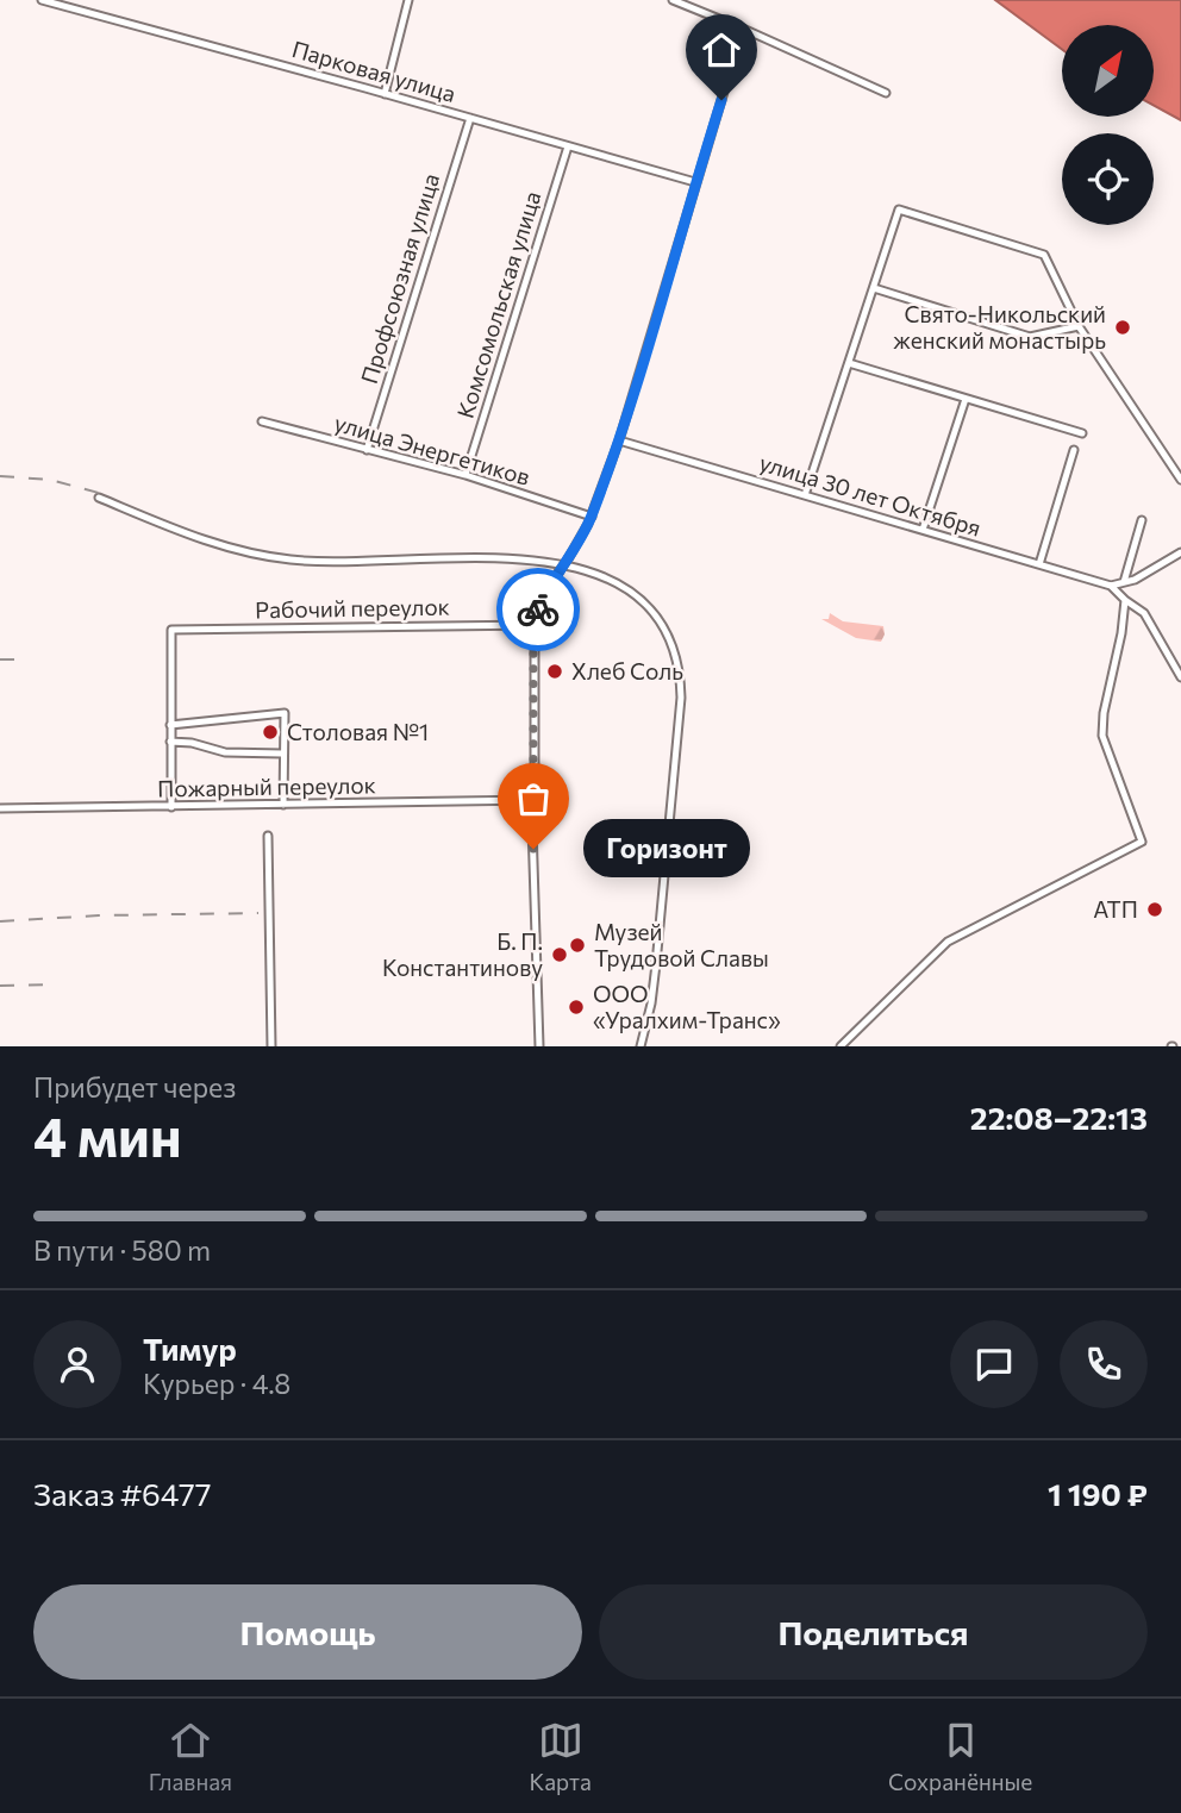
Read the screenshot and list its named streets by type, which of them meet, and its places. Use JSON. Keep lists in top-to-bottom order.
{
  "streets": {
    "street": [
      "Парковая улица",
      "Профсоюзная улица",
      "Комсомольская улица",
      "улица Энергетиков",
      "улица 30 лет Октября",
      "Рабочий переулок",
      "Пожарный переулок"
    ]
  },
  "crossings": [
    ["Парковая улица", "Профсоюзная улица"],
    ["Парковая улица", "Комсомольская улица"],
    ["Профсоюзная улица", "улица Энергетиков"],
    ["Комсомольская улица", "улица Энергетиков"]
  ],
  "places": [
    "Свято-Никольский женский монастырь",
    "Хлеб Соль",
    "Столовая №1",
    "Горизонт",
    "АТП",
    "Музей Трудовой Славы",
    "Б. П. Константинову",
    "ООО «Уралхим-Транс»"
  ],
  "north": "top right",
  "page": {
    "bubble": "Горизонт",
    "heading": ["4 мин", "Прибудет через", "22:08–22:13"],
    "panel": [
      "Тимур",
      "Курьер · 4.8",
      "Заказ #6477",
      "1 190 ₽"
    ],
    "bar": "В пути · 580 m",
    "buttons": ["Помощь", "Поделиться"],
    "tabs": ["Главная", "Карта", "Сохранённые"]
  }
}
